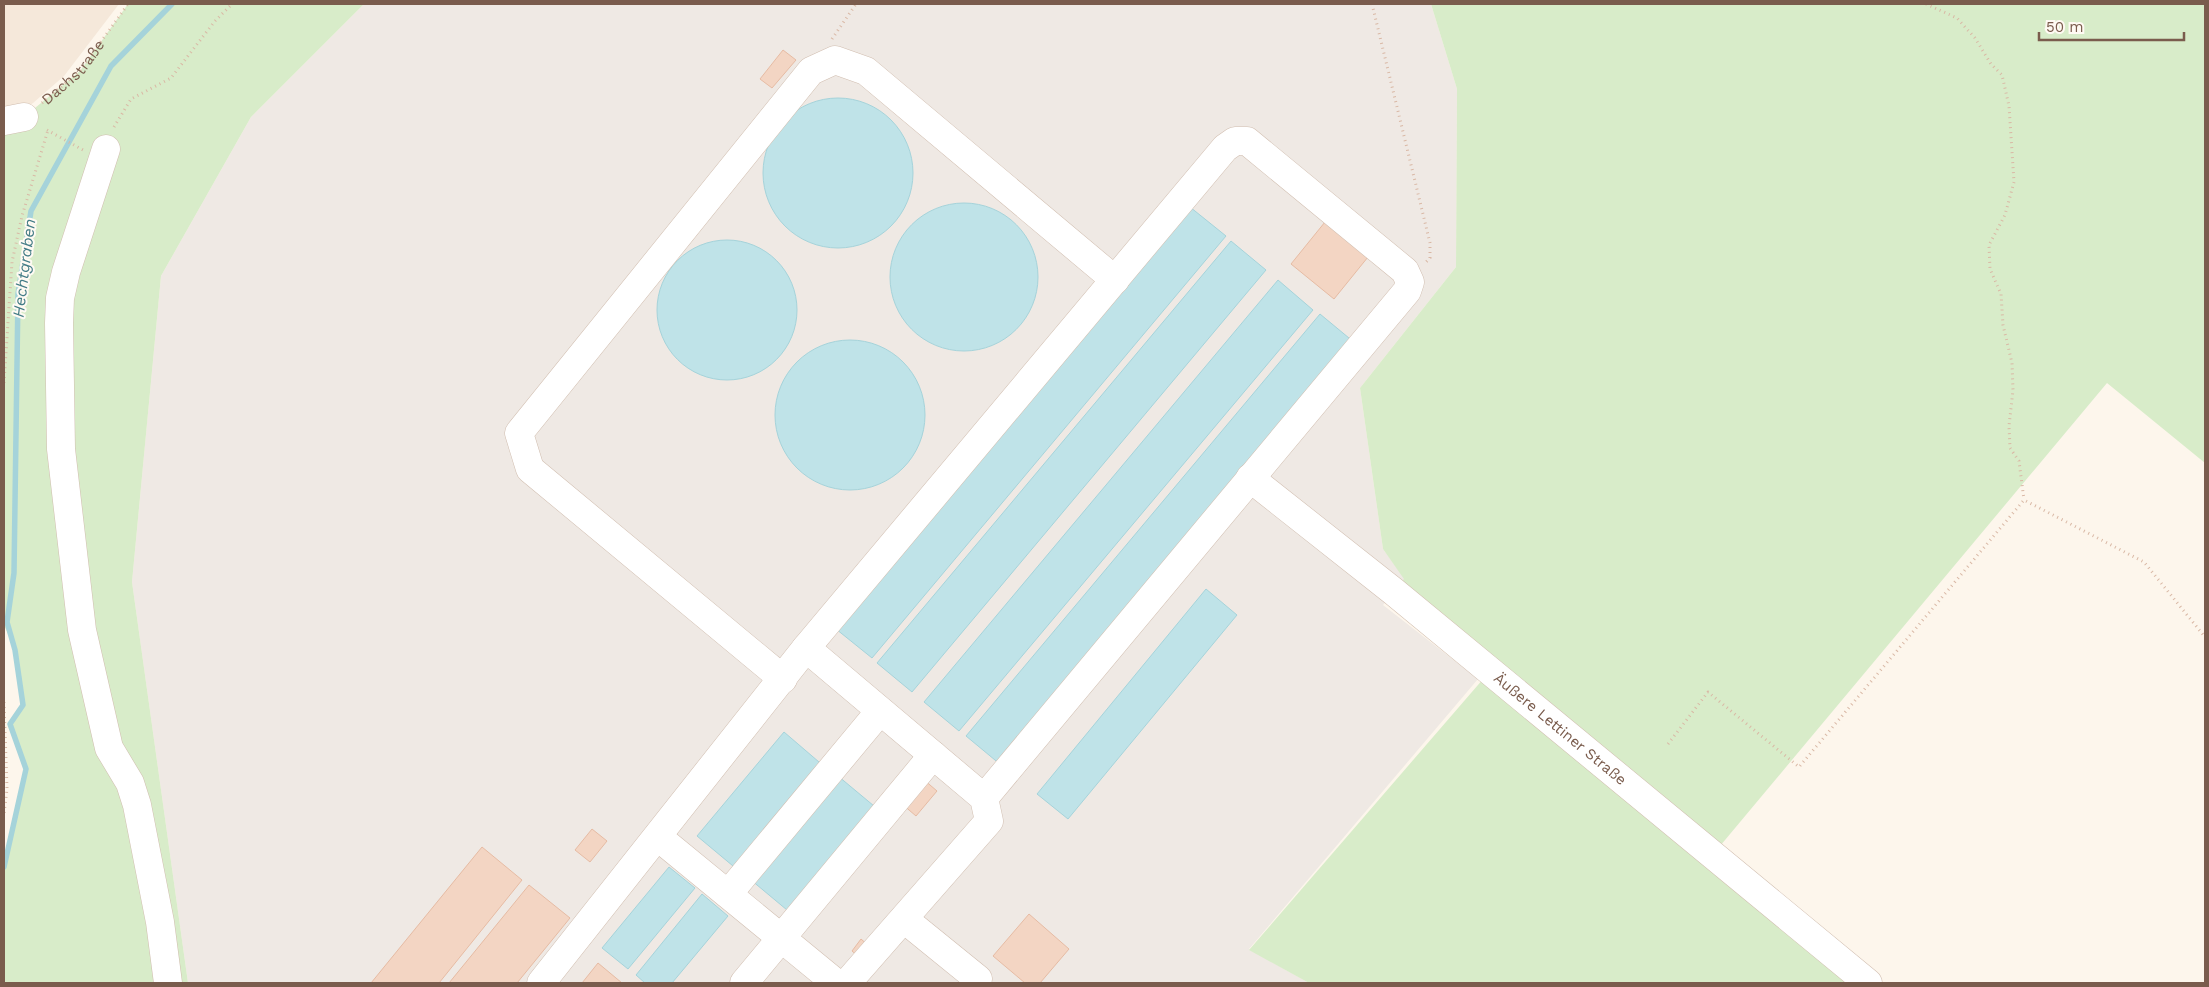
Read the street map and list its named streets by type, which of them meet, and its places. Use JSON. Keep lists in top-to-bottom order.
{
  "streets": {
    "street": ["Äußere Lettiner Straße"],
    "path": ["Dachstraße"]
  },
  "water": ["Hechtgraben"],
  "scale_bar": "50 m"
}
